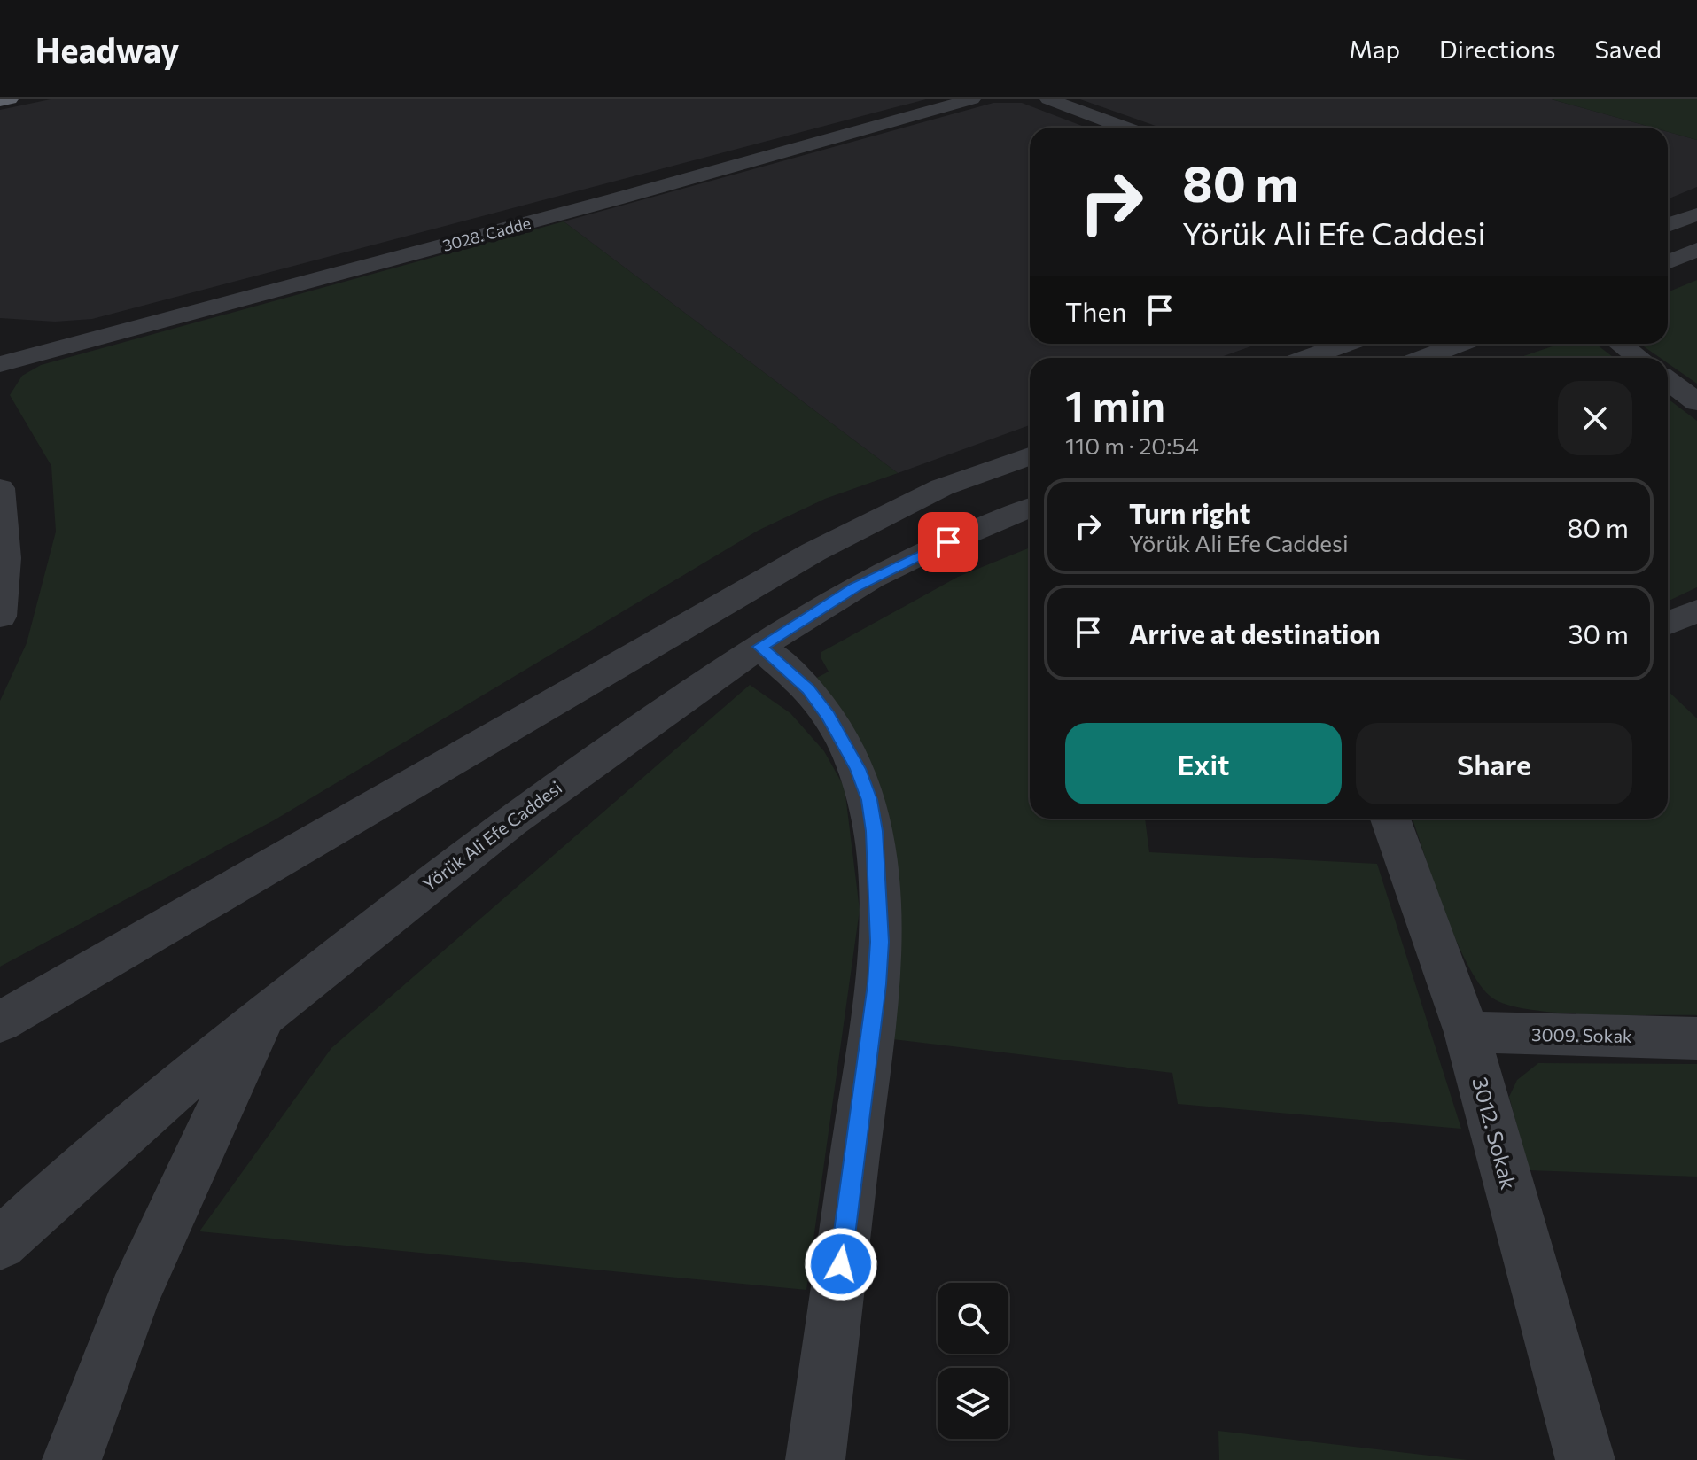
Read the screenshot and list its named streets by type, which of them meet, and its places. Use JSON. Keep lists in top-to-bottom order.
{
  "streets": {
    "street": [
      "3028. Cadde",
      "Yörük Ali Efe Caddesi",
      "3009. Sokak",
      "3012. Sokak"
    ]
  },
  "crossings": [
    ["3009. Sokak", "3012. Sokak"]
  ],
  "page": {
    "header": "Headway",
    "nav": ["Map", "Directions", "Saved"],
    "turn": ["80 m", "Yörük Ali Efe Caddesi"],
    "then": "Then",
    "heading": ["1 min", "110 m · 20:54"],
    "list": [
      {
        "name": "Turn right",
        "note": "Yörük Ali Efe Caddesi",
        "value": "80 m"
      },
      {
        "name": "Arrive at destination",
        "value": "30 m"
      }
    ],
    "buttons": ["Exit", "Share"]
  }
}
